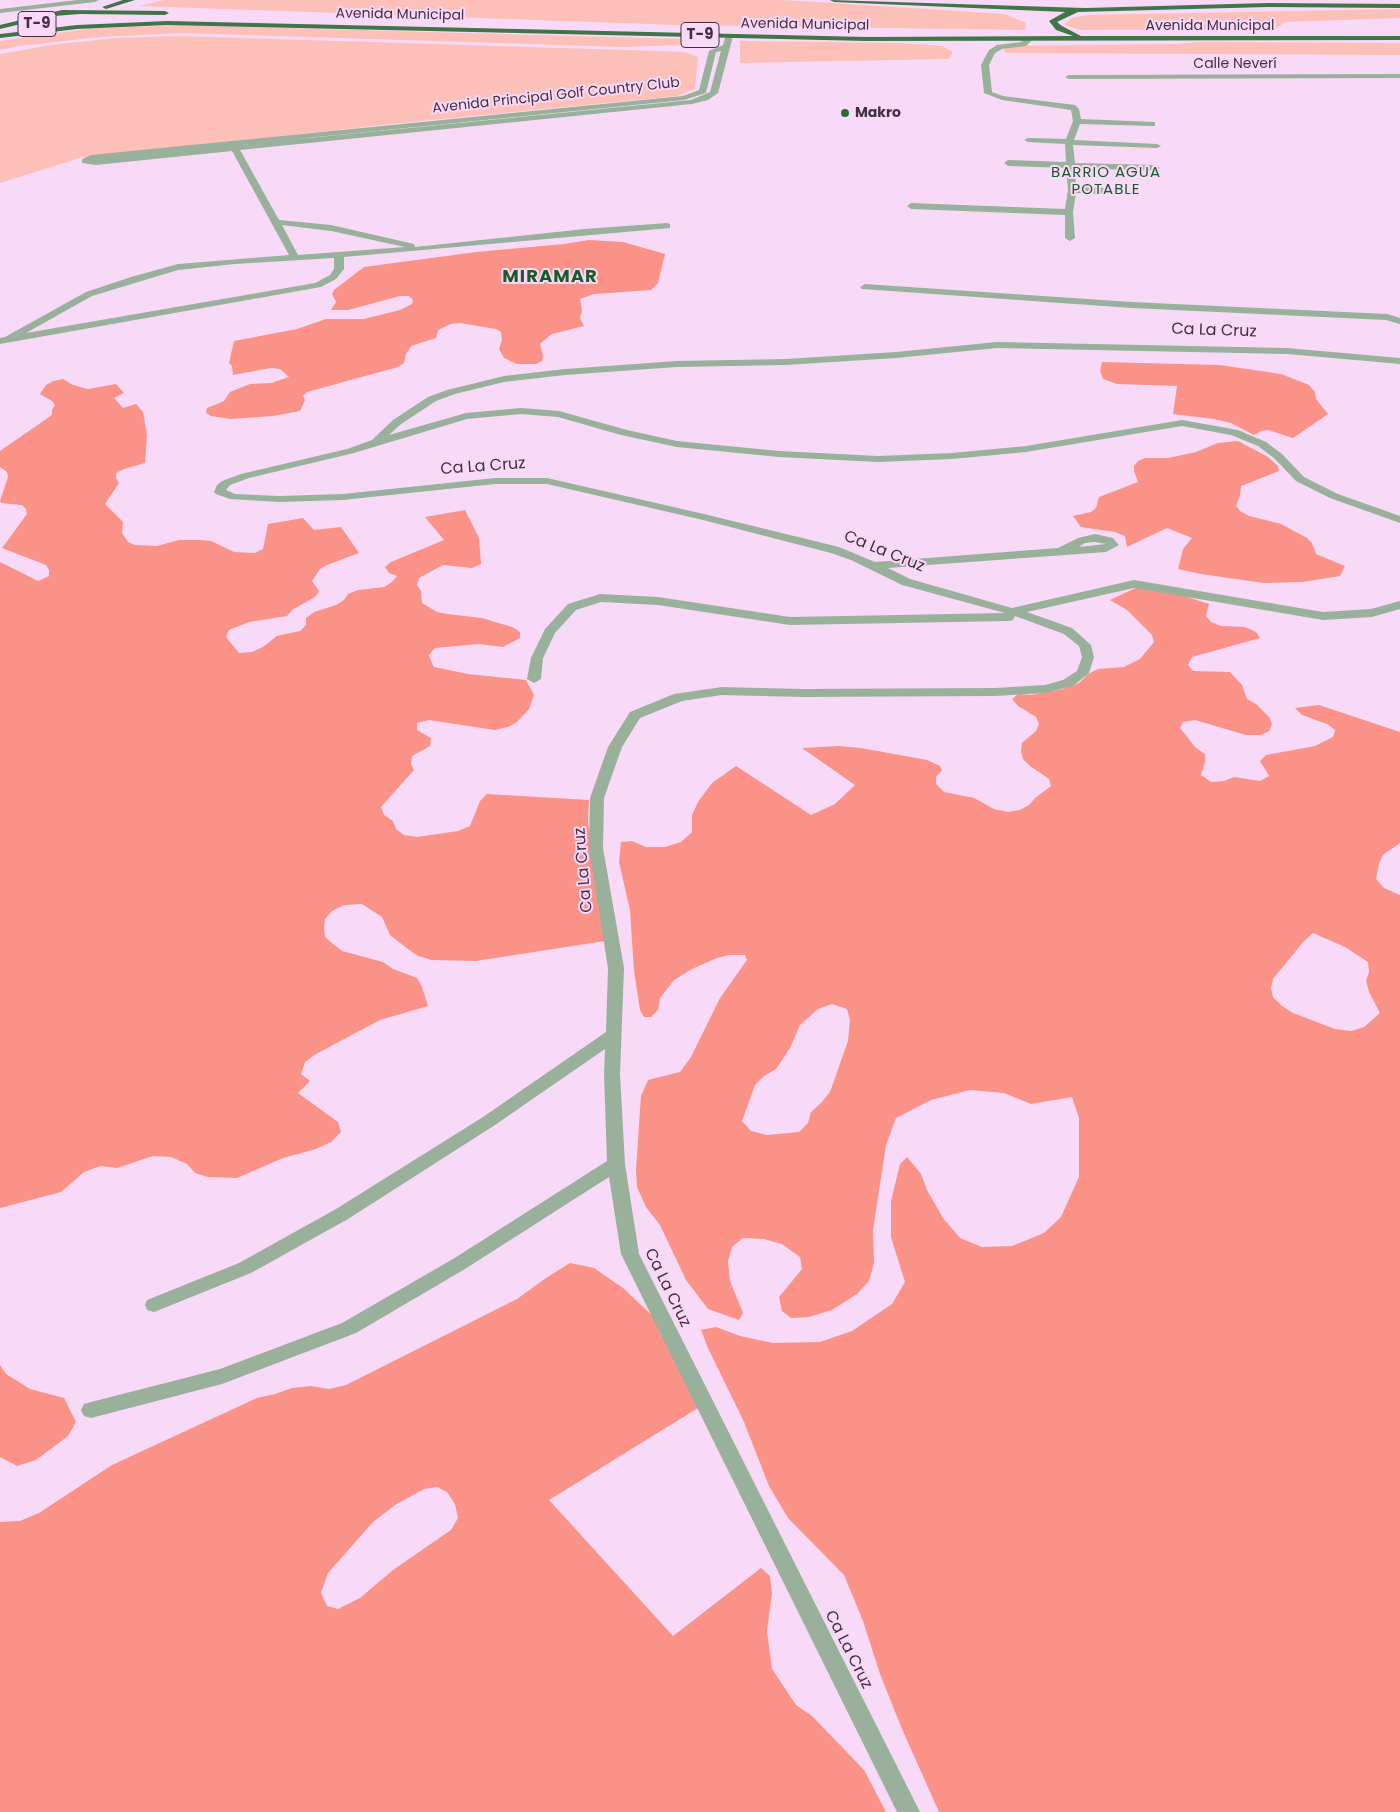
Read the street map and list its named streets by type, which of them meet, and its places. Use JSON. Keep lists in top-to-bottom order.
{
  "streets": {
    "highway": ["Avenida Municipal", "T-9"],
    "street": ["Calle Neverí", "Avenida Principal Golf Country Club", "Ca La Cruz"]
  },
  "crossings": [
    ["Avenida Municipal", "T-9"]
  ],
  "districts": ["BARRIO AGUA POTABLE", "MIRAMAR"],
  "places": ["Makro"]
}
